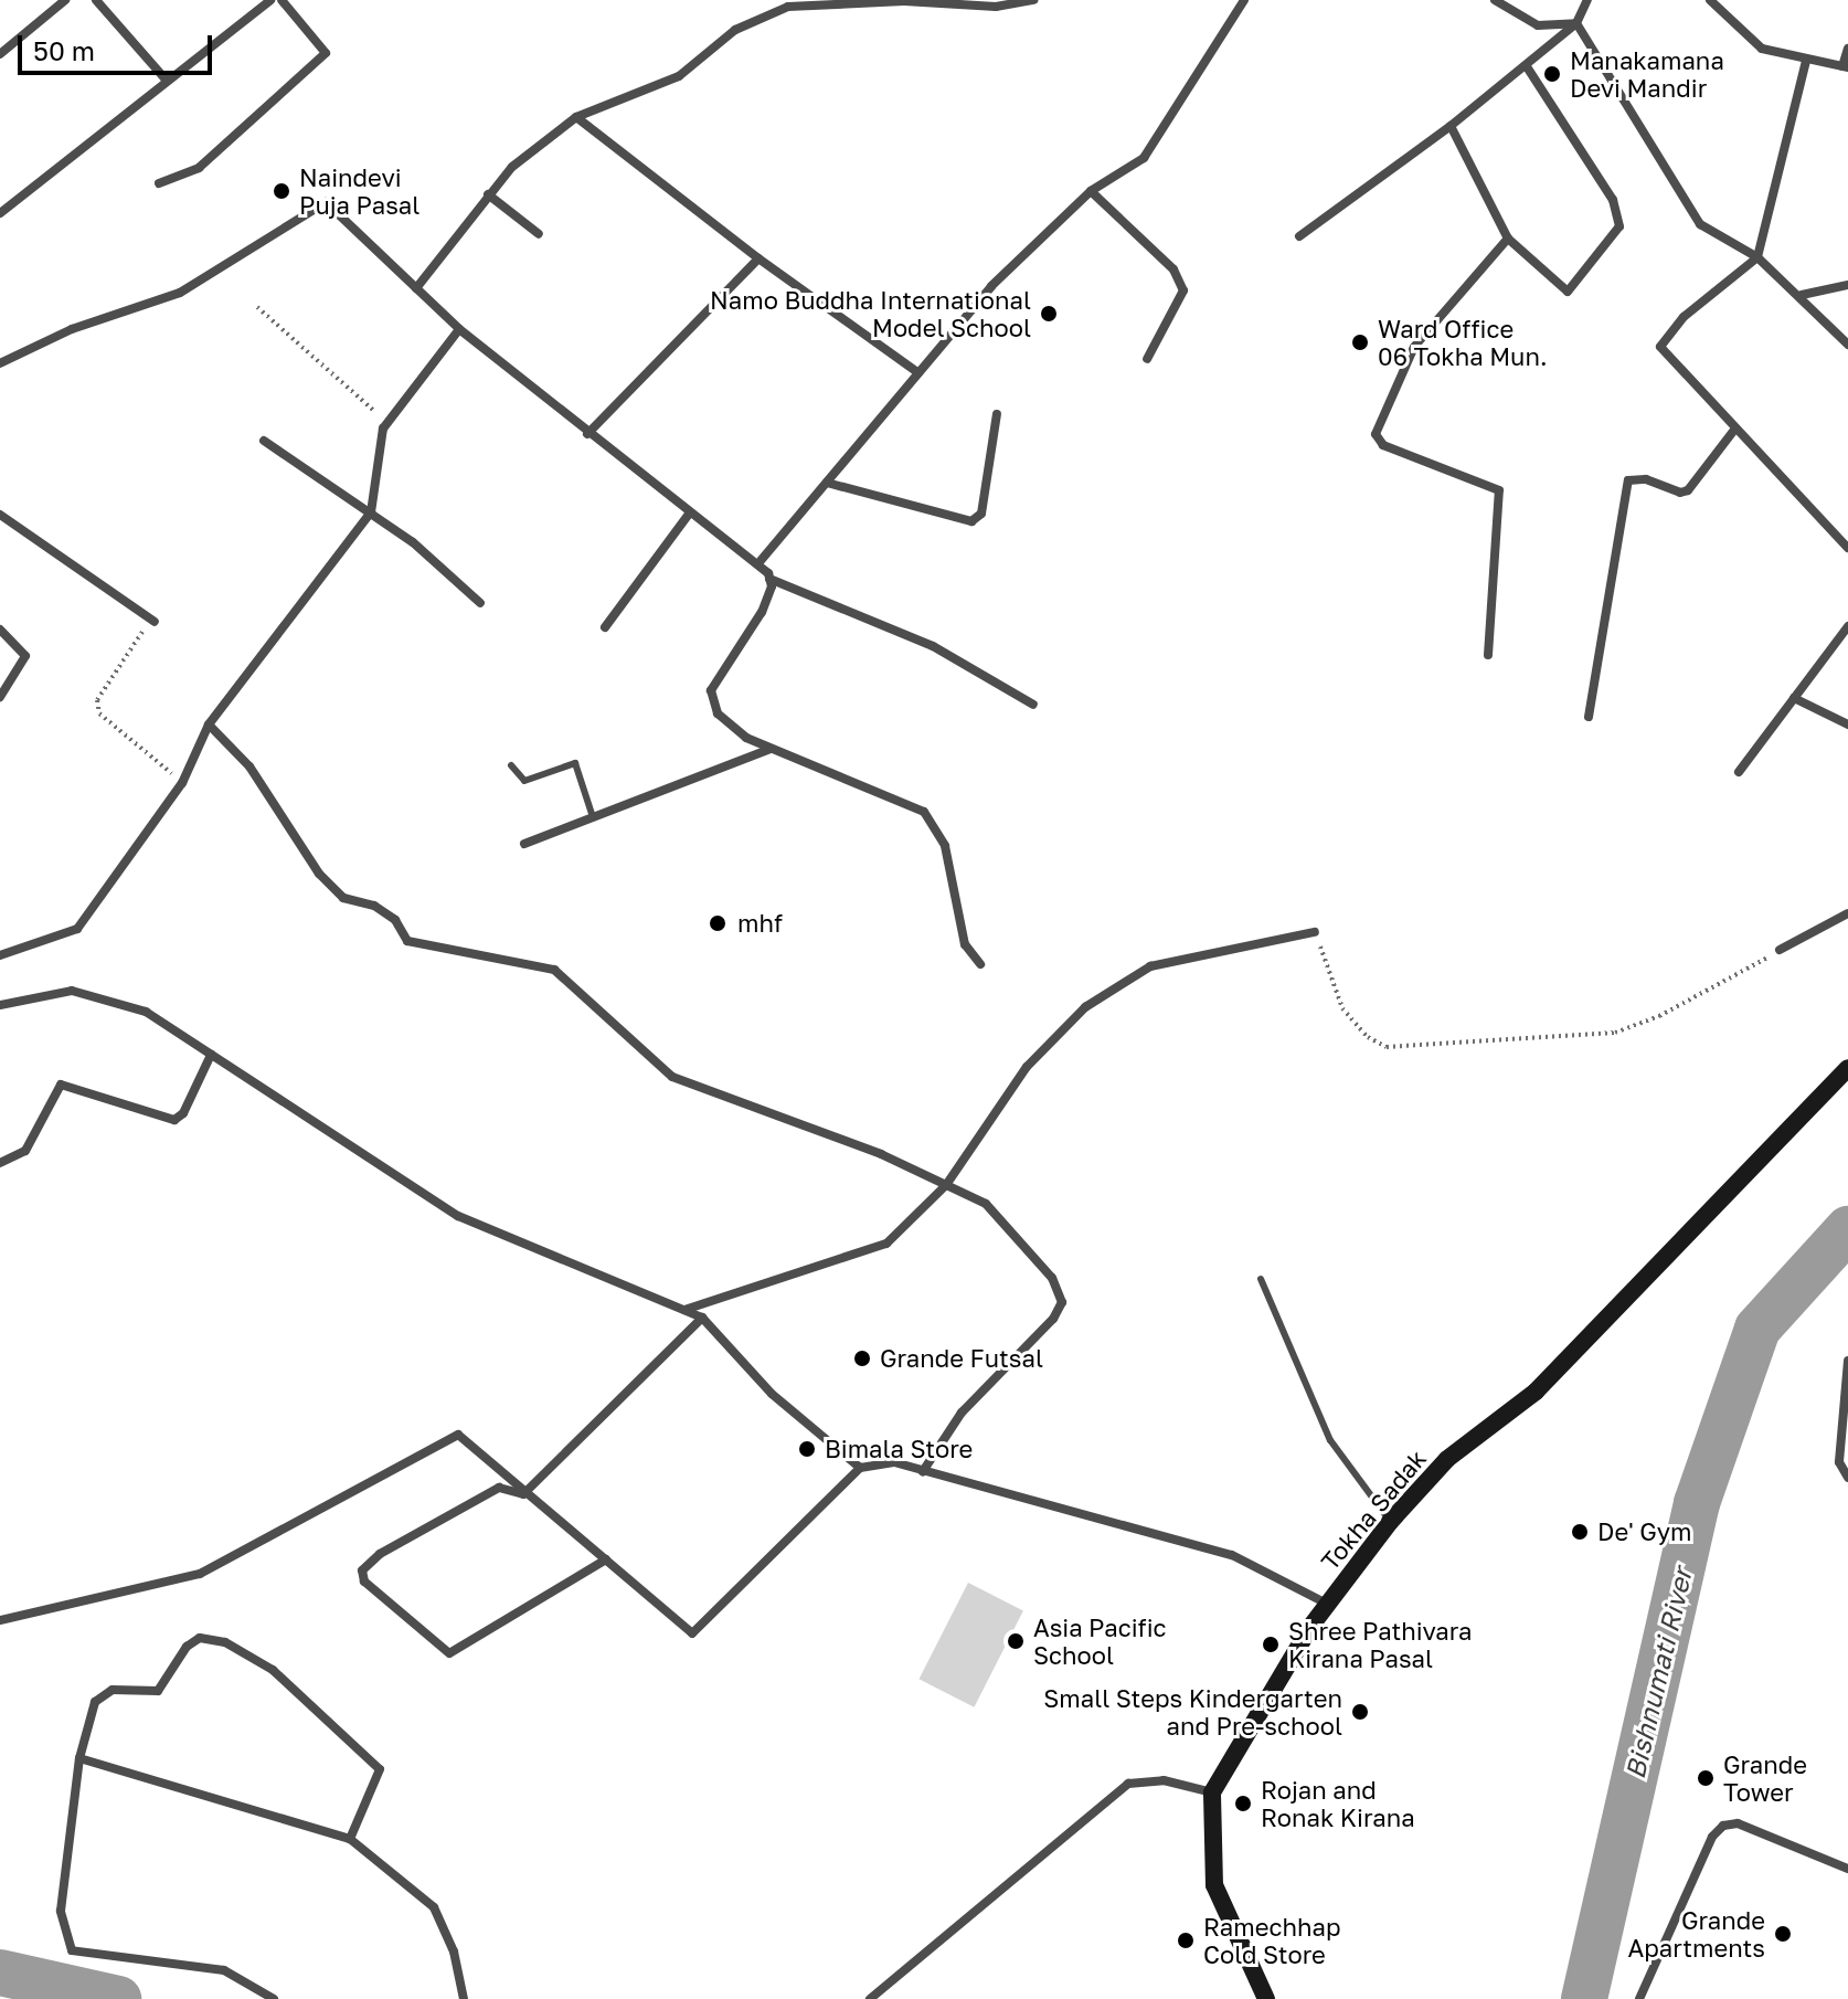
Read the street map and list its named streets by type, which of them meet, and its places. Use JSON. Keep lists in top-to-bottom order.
{
  "streets": {
    "main road": ["Tokha Sadak"]
  },
  "water": ["Bishnumati River"],
  "places": [
    "Manakamana Devi Mandir",
    "Naindevi Puja Pasal",
    "Namo Buddha International Model School",
    "Ward Office 06 Tokha Mun.",
    "mhf",
    "Grande Futsal",
    "Bimala Store",
    "De' Gym",
    "Asia Pacific School",
    "Shree Pathivara Kirana Pasal",
    "Small Steps Kindergarten and Pre-school",
    "Grande Tower",
    "Rojan and Ronak Kirana",
    "Grande Apartments",
    "Ramechhap Cold Store"
  ],
  "scale_bar": "50 m"
}
